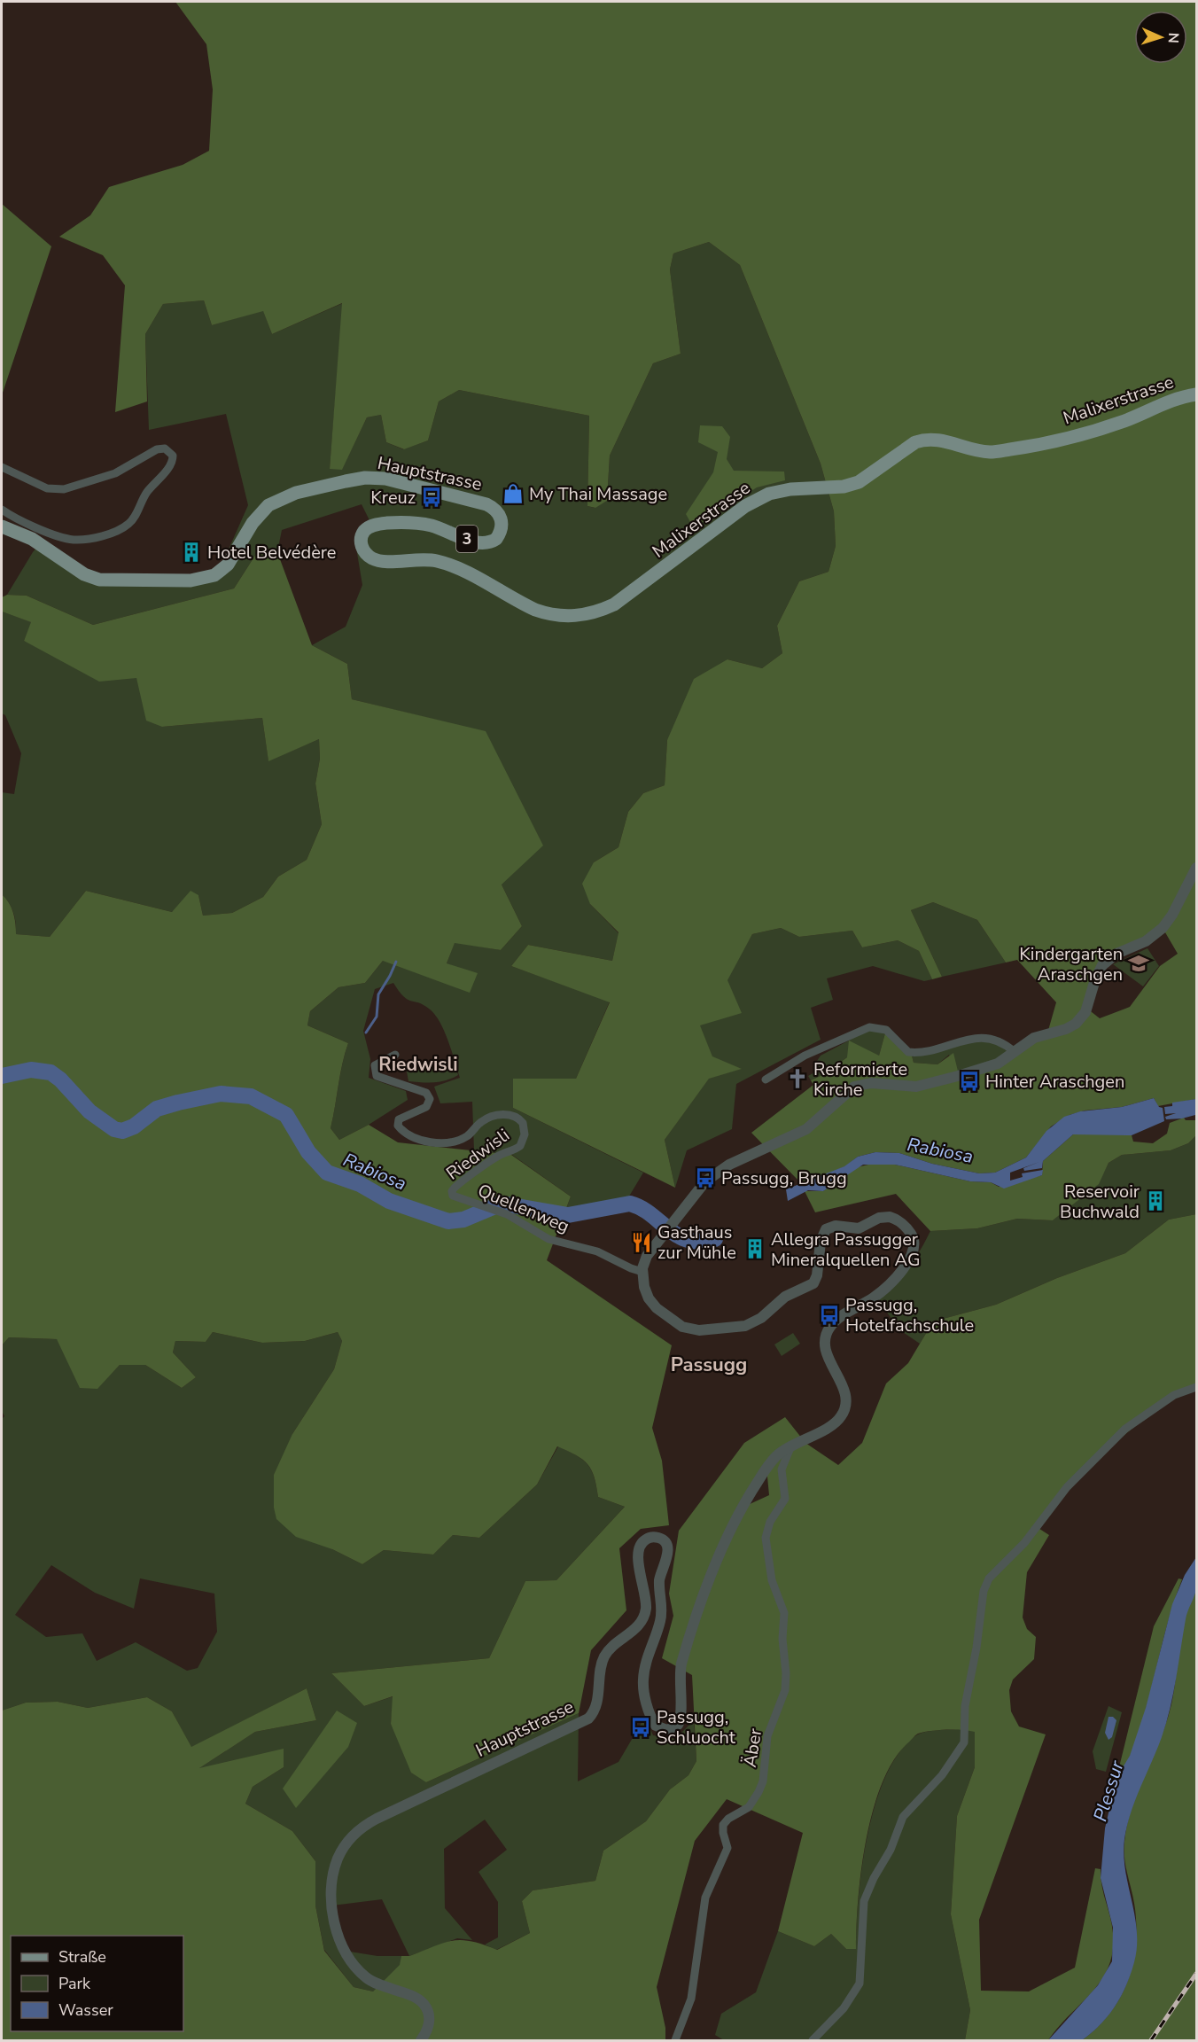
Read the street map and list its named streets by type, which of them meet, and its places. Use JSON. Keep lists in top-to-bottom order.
{
  "streets": {
    "main road": ["Malixerstrasse", "Hauptstrasse", "3"],
    "street": ["Riedwisli", "Quellenweg", "Äber"]
  },
  "crossings": [
    ["Malixerstrasse", "Hauptstrasse"],
    ["Hauptstrasse", "Quellenweg"],
    ["Hauptstrasse", "Äber"],
    ["Riedwisli", "Quellenweg"]
  ],
  "districts": ["Riedwisli", "Passugg"],
  "water": ["Rabiosa", "Plessur"],
  "places": {
    "shop": ["My Thai Massage"],
    "bus stop": [
      "Kreuz",
      "Hinter Araschgen",
      "Passugg, Brugg",
      "Passugg, Hotelfachschule",
      "Passugg, Schluocht"
    ],
    "building": ["Hotel Belvédère", "Reservoir Buchwald", "Allegra Passugger Mineralquellen AG"],
    "school or university": ["Kindergarten Araschgen"],
    "church": ["Reformierte Kirche"],
    "restaurant": ["Gasthaus zur Mühle"]
  },
  "legend": ["Straße", "Park", "Wasser"],
  "north": "right"
}
